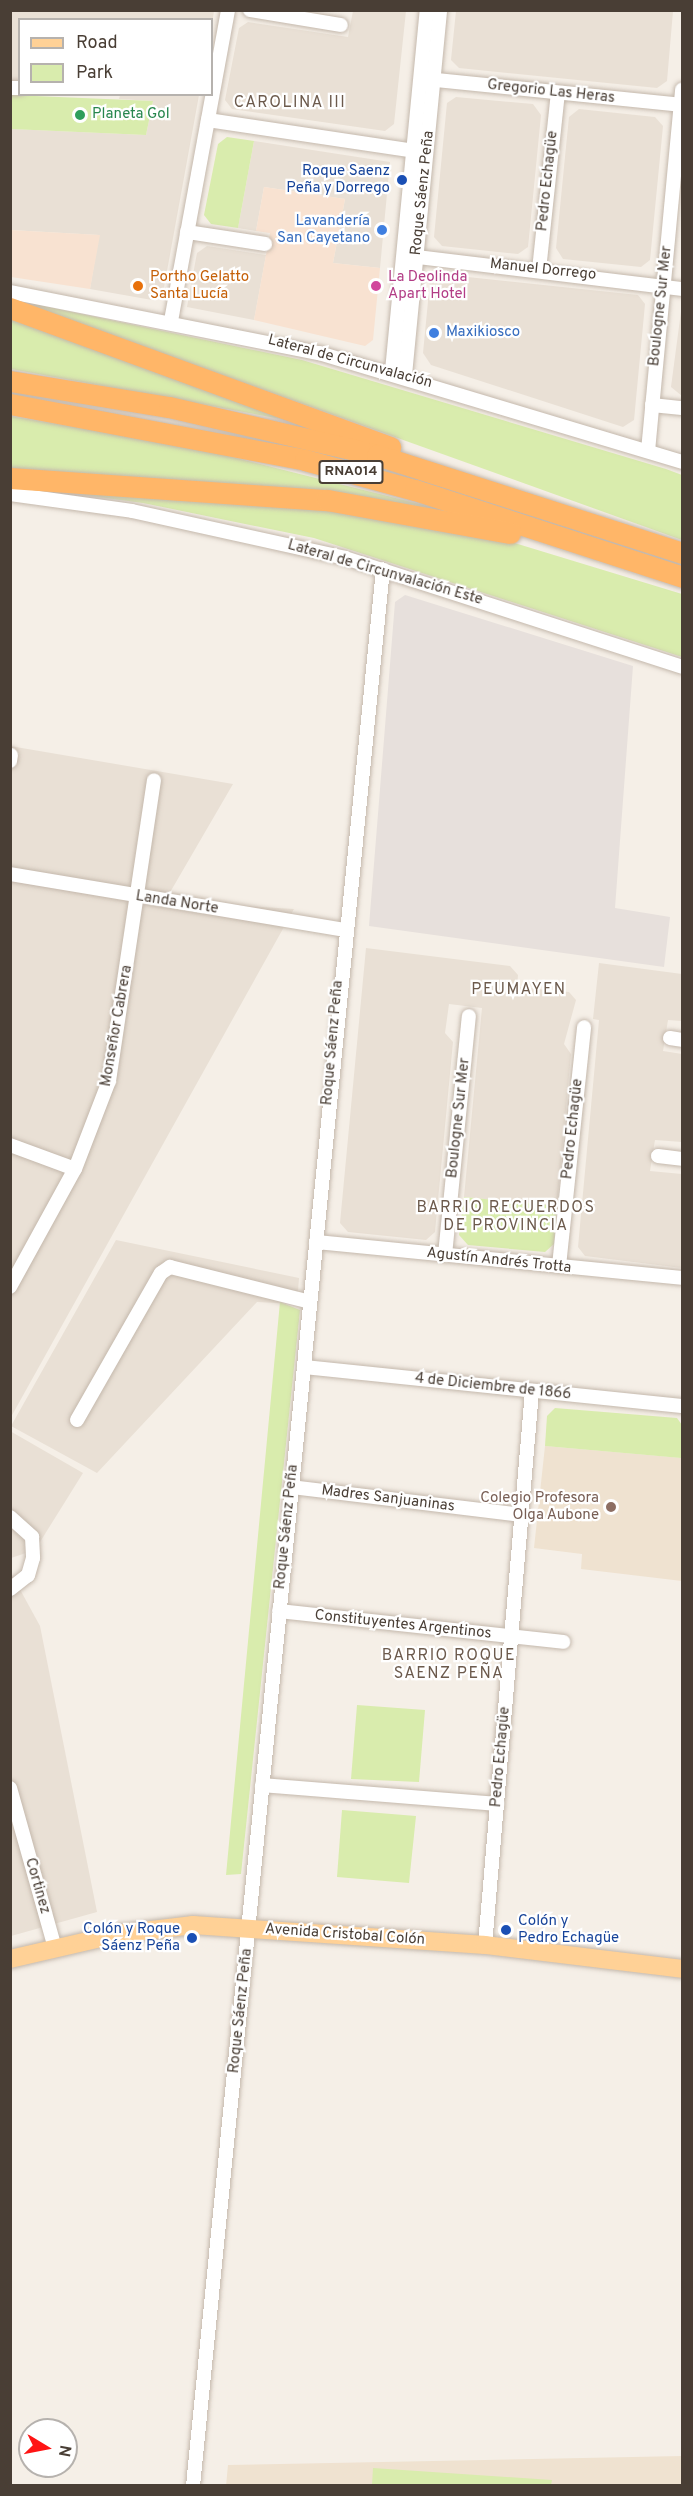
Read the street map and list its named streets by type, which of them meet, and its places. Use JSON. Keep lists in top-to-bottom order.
{
  "streets": {
    "highway": ["RNA014"],
    "main road": ["Avenida Cristobal Colón"],
    "street": [
      "Gregorio Las Heras",
      "Pedro Echagüe",
      "Roque Sáenz Peña",
      "Manuel Dorrego",
      "Boulogne Sur Mer",
      "Lateral de Circunvalación",
      "Lateral de Circunvalación Este",
      "Landa Norte",
      "Monseñor Cabrera",
      "Agustín Andrés Trotta",
      "4 de Diciembre de 1866",
      "Madres Sanjuaninas",
      "Constituyentes Argentinos",
      "Cortinez"
    ]
  },
  "crossings": [
    ["Gregorio Las Heras", "Pedro Echagüe"],
    ["Gregorio Las Heras", "Roque Sáenz Peña"],
    ["Gregorio Las Heras", "Boulogne Sur Mer"],
    ["Pedro Echagüe", "Manuel Dorrego"],
    ["Pedro Echagüe", "Agustín Andrés Trotta"],
    ["Pedro Echagüe", "4 de Diciembre de 1866"],
    ["Pedro Echagüe", "Madres Sanjuaninas"],
    ["Pedro Echagüe", "Constituyentes Argentinos"],
    ["Pedro Echagüe", "Avenida Cristobal Colón"],
    ["Roque Sáenz Peña", "Manuel Dorrego"],
    ["Roque Sáenz Peña", "Lateral de Circunvalación"],
    ["Roque Sáenz Peña", "Lateral de Circunvalación Este"],
    ["Roque Sáenz Peña", "Landa Norte"],
    ["Roque Sáenz Peña", "Agustín Andrés Trotta"],
    ["Roque Sáenz Peña", "4 de Diciembre de 1866"],
    ["Roque Sáenz Peña", "Madres Sanjuaninas"],
    ["Roque Sáenz Peña", "Constituyentes Argentinos"],
    ["Roque Sáenz Peña", "Avenida Cristobal Colón"],
    ["Manuel Dorrego", "Boulogne Sur Mer"],
    ["Boulogne Sur Mer", "Lateral de Circunvalación"],
    ["Boulogne Sur Mer", "Agustín Andrés Trotta"],
    ["Landa Norte", "Monseñor Cabrera"],
    ["Cortinez", "Avenida Cristobal Colón"]
  ],
  "districts": [
    "CAROLINA III",
    "PEUMAYEN",
    "BARRIO RECUERDOS DE PROVINCIA",
    "BARRIO ROQUE SAENZ PEÑA"
  ],
  "places": [
    "Planeta Gol",
    "Roque Saenz Peña y Dorrego",
    "Lavandería San Cayetano",
    "Portho Gelatto Santa Lucía",
    "La Deolinda Apart Hotel",
    "Maxikiosco",
    "Colegio Profesora Olga Aubone",
    "Colón y Pedro Echagüe",
    "Colón y Roque Sáenz Peña"
  ],
  "legend": ["Road", "Park"],
  "north": "right"
}
